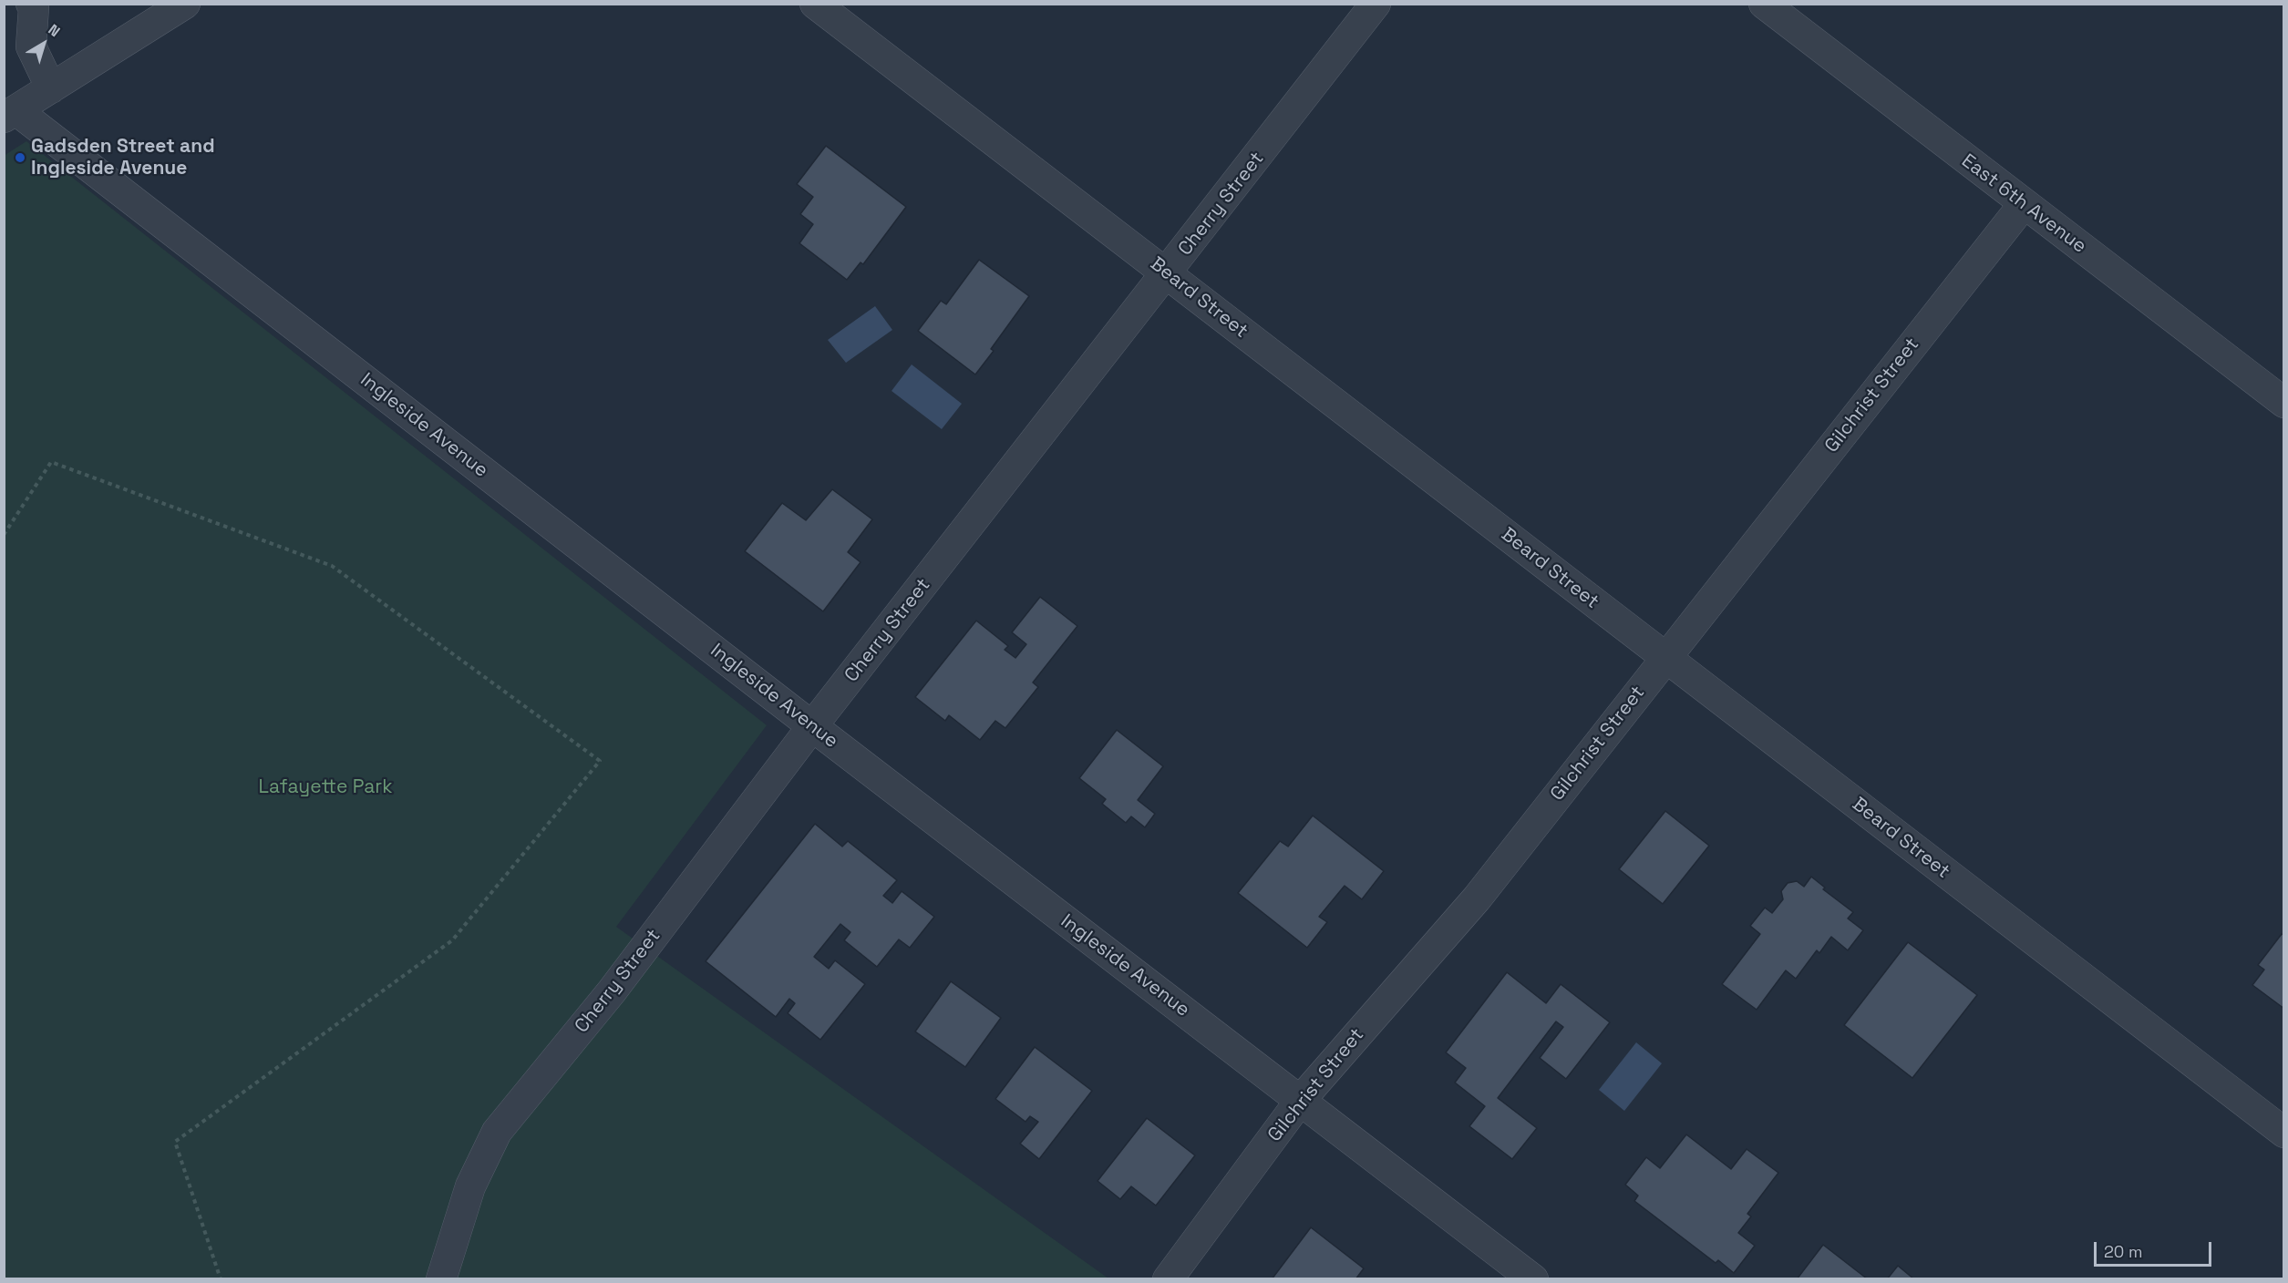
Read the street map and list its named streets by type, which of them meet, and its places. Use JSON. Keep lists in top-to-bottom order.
{
  "streets": {
    "street": [
      "Cherry Street",
      "East 6th Avenue",
      "Beard Street",
      "Gilchrist Street",
      "Ingleside Avenue"
    ]
  },
  "crossings": [
    ["Cherry Street", "Beard Street"],
    ["Cherry Street", "Ingleside Avenue"],
    ["East 6th Avenue", "Gilchrist Street"],
    ["Beard Street", "Gilchrist Street"],
    ["Gilchrist Street", "Ingleside Avenue"]
  ],
  "parks": ["Lafayette Park"],
  "places": ["Gadsden Street and Ingleside Avenue"],
  "scale_bar": "20 m",
  "north": "top right"
}
